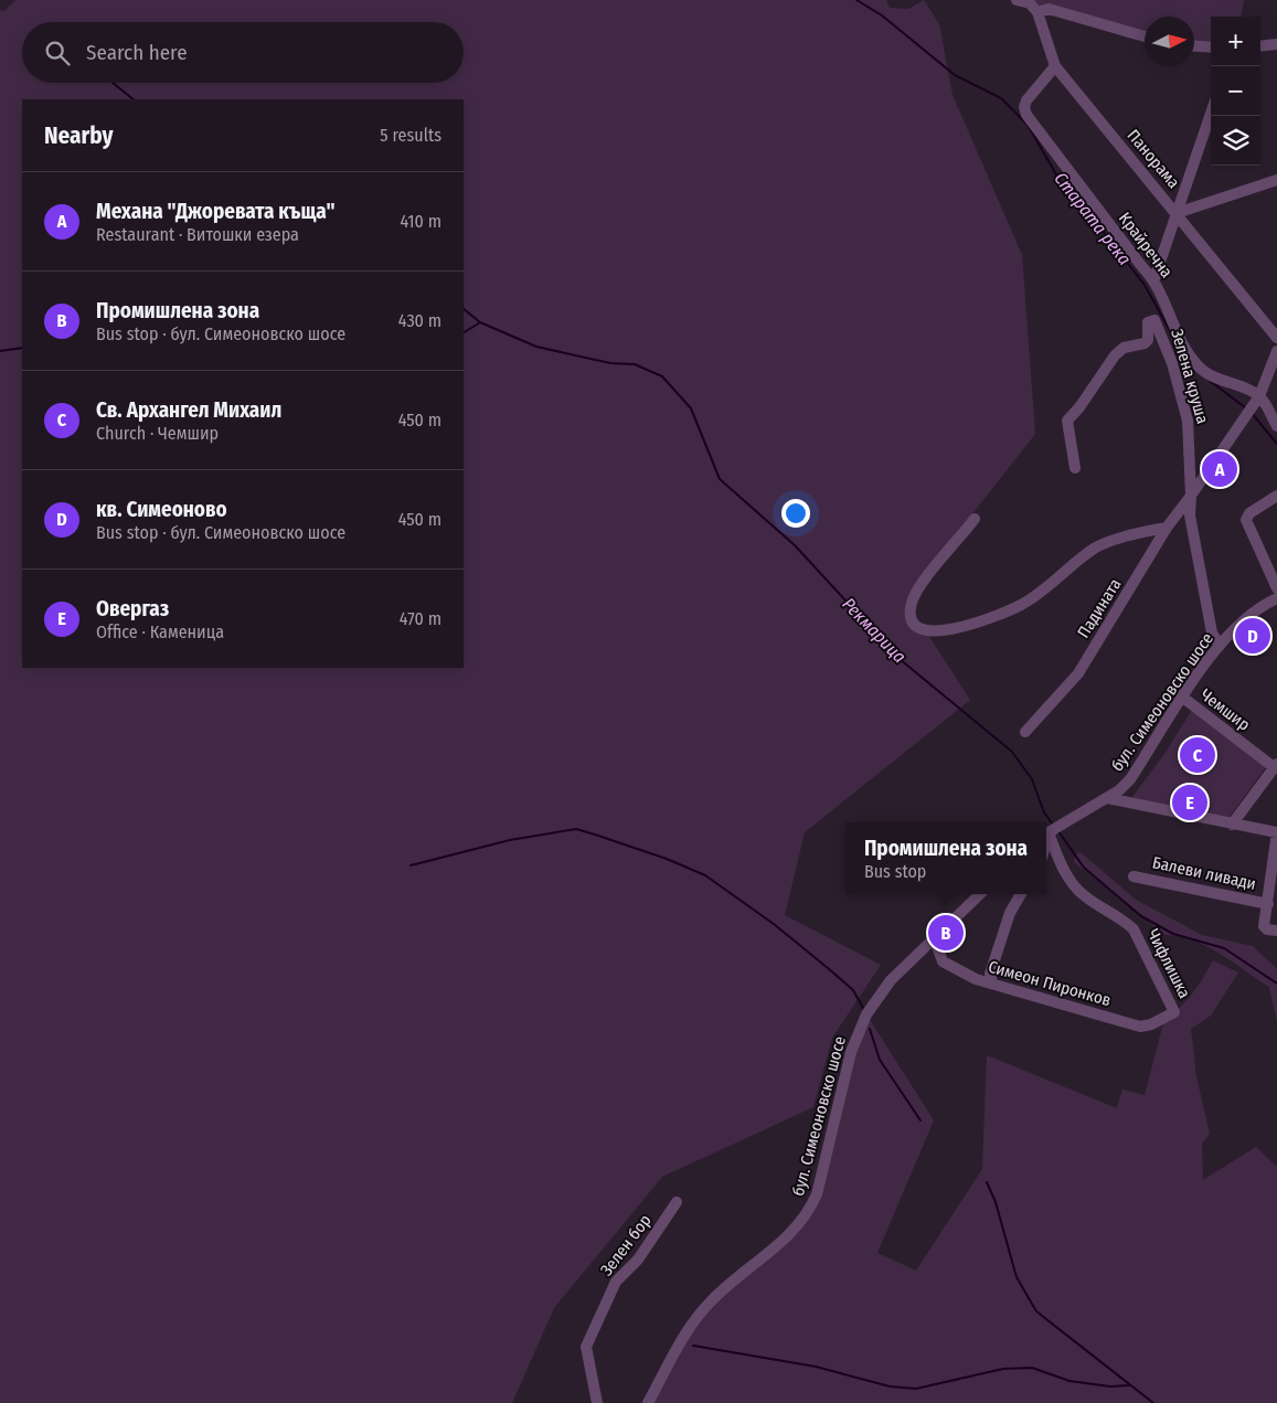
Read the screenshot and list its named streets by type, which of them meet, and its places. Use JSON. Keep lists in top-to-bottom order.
{
  "streets": {
    "street": [
      "Панорама",
      "Крайречна",
      "Зелена круша",
      "Падината",
      "бул. Симеоновско шосе",
      "Чемшир",
      "Балеви ливади",
      "Чифлишка",
      "Симеон Пиронков",
      "Зелен бор"
    ]
  },
  "crossings": [
    ["Панорама", "Крайречна"],
    ["Крайречна", "Падината"],
    ["Зелена круша", "Падината"],
    ["бул. Симеоновско шосе", "Чемшир"],
    ["бул. Симеоновско шосе", "Чифлишка"],
    ["бул. Симеоновско шосе", "Симеон Пиронков"],
    ["Чифлишка", "Симеон Пиронков"]
  ],
  "water": ["Старата река", "Рекмарица"],
  "north": "right",
  "page": {
    "map_buttons": ["+", "−"],
    "search": "Search here",
    "heading": ["Nearby", "5 results"],
    "list": [
      {
        "mark": "A",
        "name": "Механа \"Джоревата къща\"",
        "note": "Restaurant · Витошки езера",
        "value": "410 m"
      },
      {
        "mark": "B",
        "name": "Промишлена зона",
        "note": "Bus stop · бул. Симеоновско шосе",
        "value": "430 m"
      },
      {
        "mark": "C",
        "name": "Св. Архангел Михаил",
        "note": "Church · Чемшир",
        "value": "450 m"
      },
      {
        "mark": "D",
        "name": "кв. Симеоново",
        "note": "Bus stop · бул. Симеоновско шосе",
        "value": "450 m"
      },
      {
        "mark": "E",
        "name": "Овергаз",
        "note": "Office · Каменица",
        "value": "470 m"
      }
    ],
    "pins": [
      "A",
      "D",
      "C",
      "E",
      "B"
    ],
    "popup": ["Промишлена зона", "Bus stop"]
  }
}
